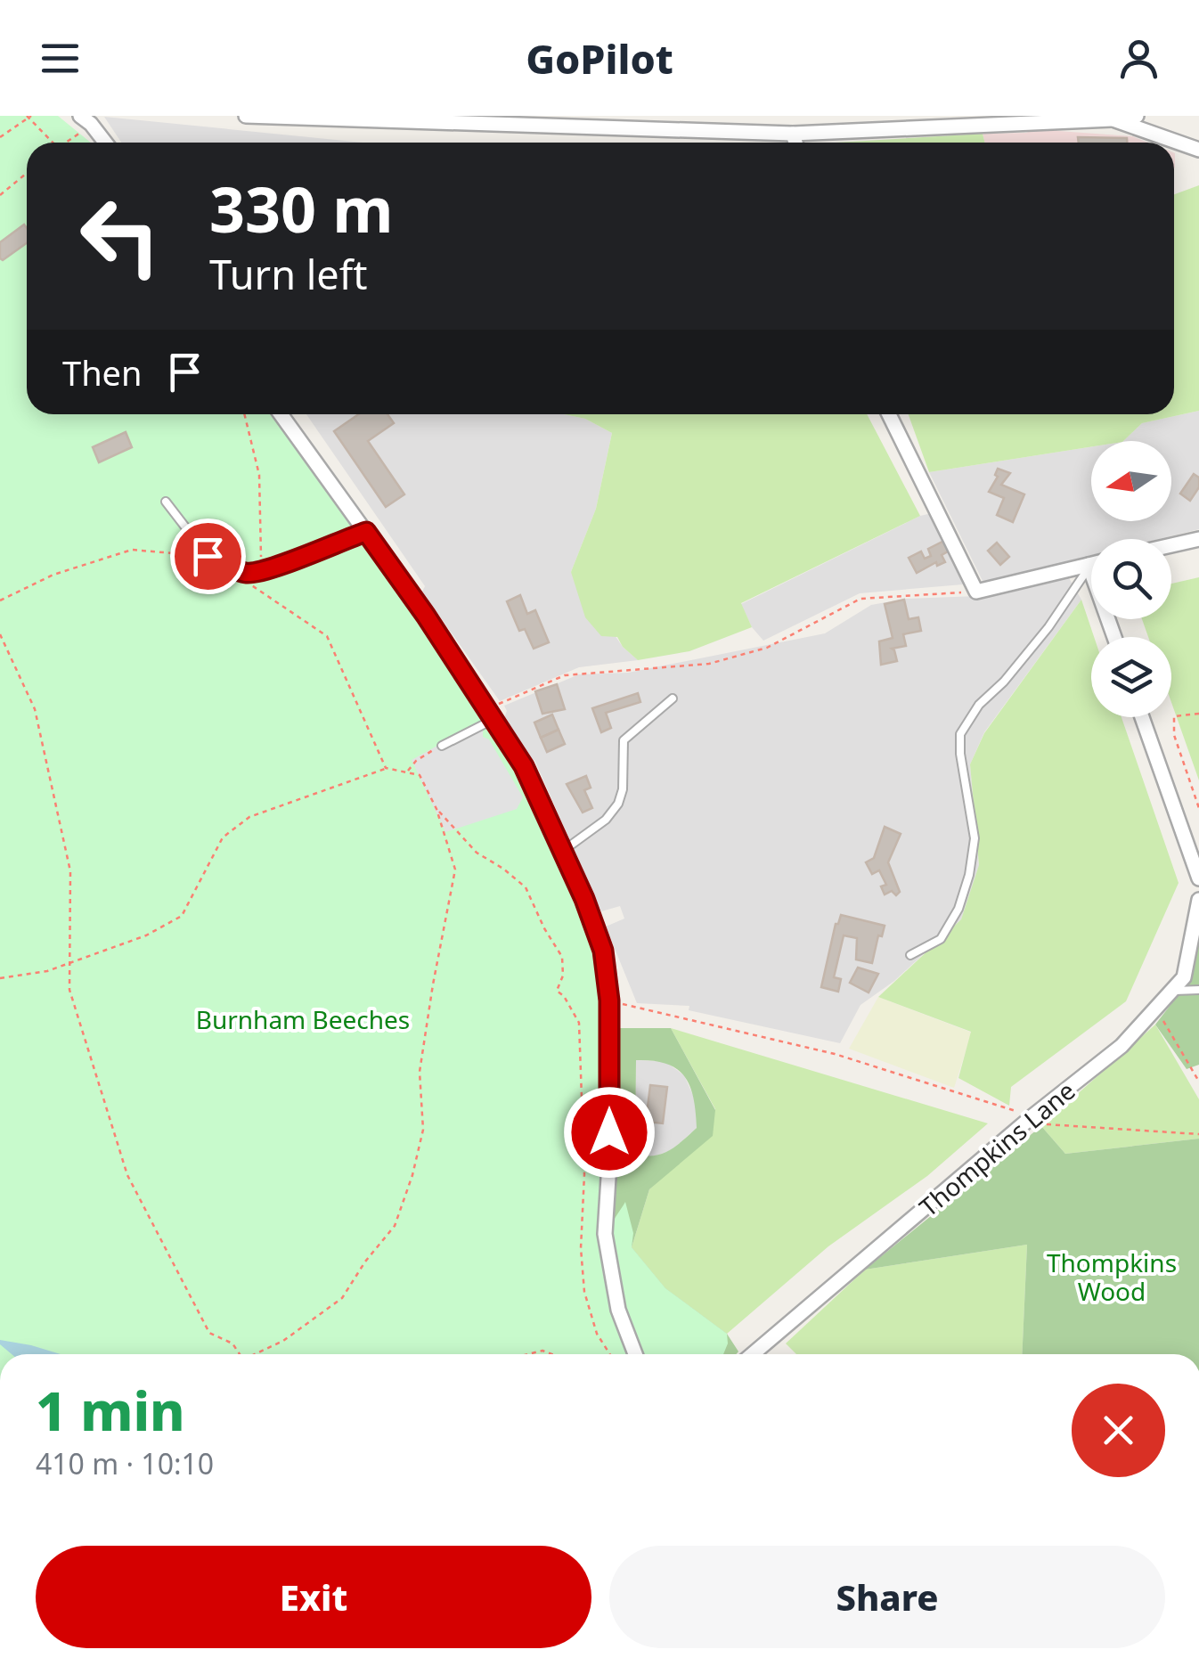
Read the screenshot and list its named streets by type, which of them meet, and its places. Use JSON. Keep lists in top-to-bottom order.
{
  "streets": {
    "street": ["Thompkins Lane"]
  },
  "parks": ["Burnham Beeches", "Thompkins Wood"],
  "north": "left",
  "page": {
    "header": "GoPilot",
    "turn": ["330 m", "Turn left"],
    "then": "Then",
    "heading": ["1 min", "410 m · 10:10"],
    "buttons": ["Exit", "Share"]
  }
}
